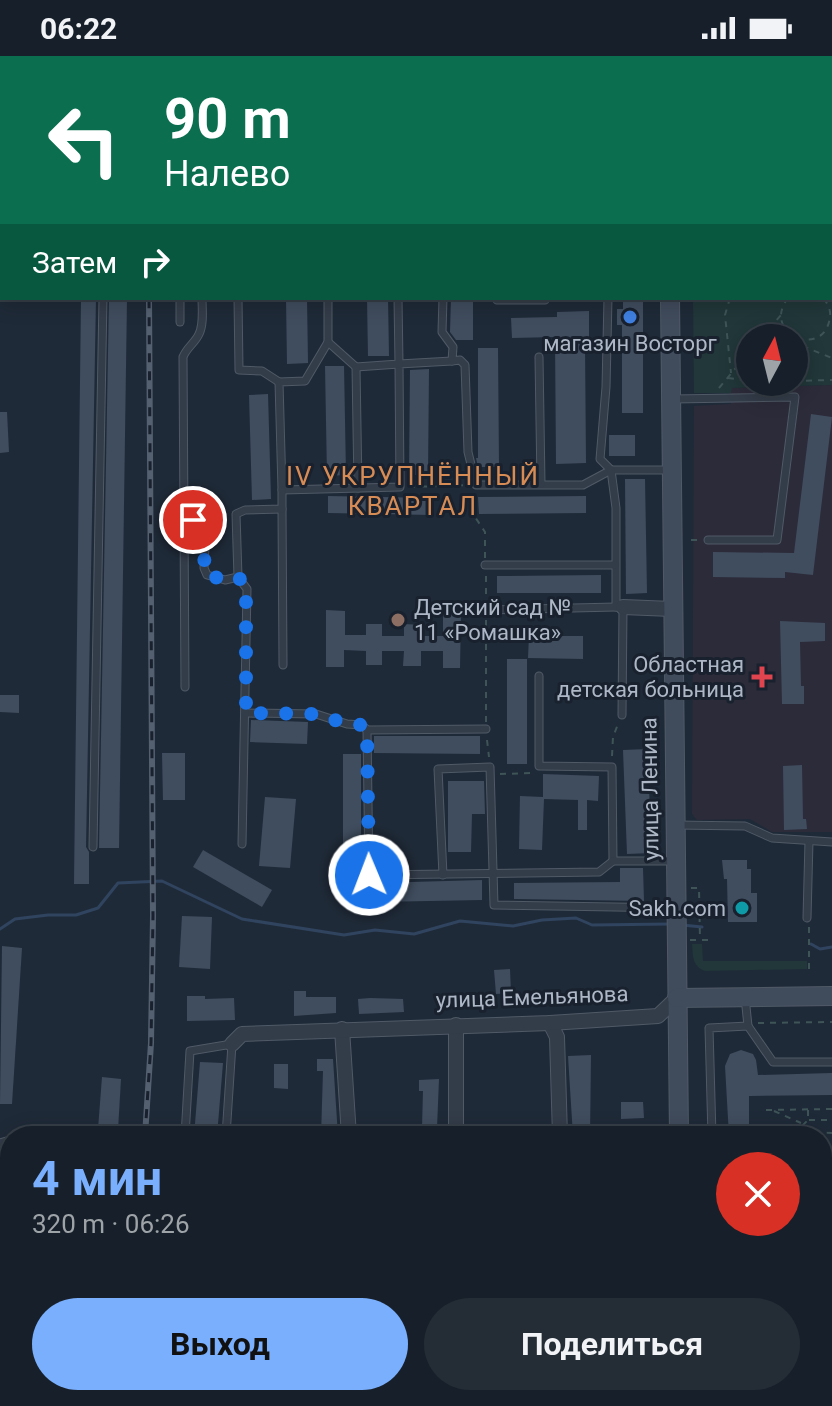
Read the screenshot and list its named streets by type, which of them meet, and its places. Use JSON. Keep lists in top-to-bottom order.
{
  "streets": {
    "main road": ["улица Ленина", "улица Емельянова"]
  },
  "crossings": [
    ["улица Ленина", "улица Емельянова"]
  ],
  "districts": ["IV УКРУПНЁННЫЙ КВАРТАЛ"],
  "places": {
    "other": ["магазин Восторг", "Детский сад № 11 «Ромашка»", "Sakh.com"],
    "health": ["Областная детская больница"]
  },
  "north": "top",
  "page": {
    "status": "06:22",
    "turn": ["90 m", "Налево"],
    "then": "Затем",
    "heading": ["4 мин", "320 m · 06:26"],
    "buttons": ["Выход", "Поделиться"]
  }
}
